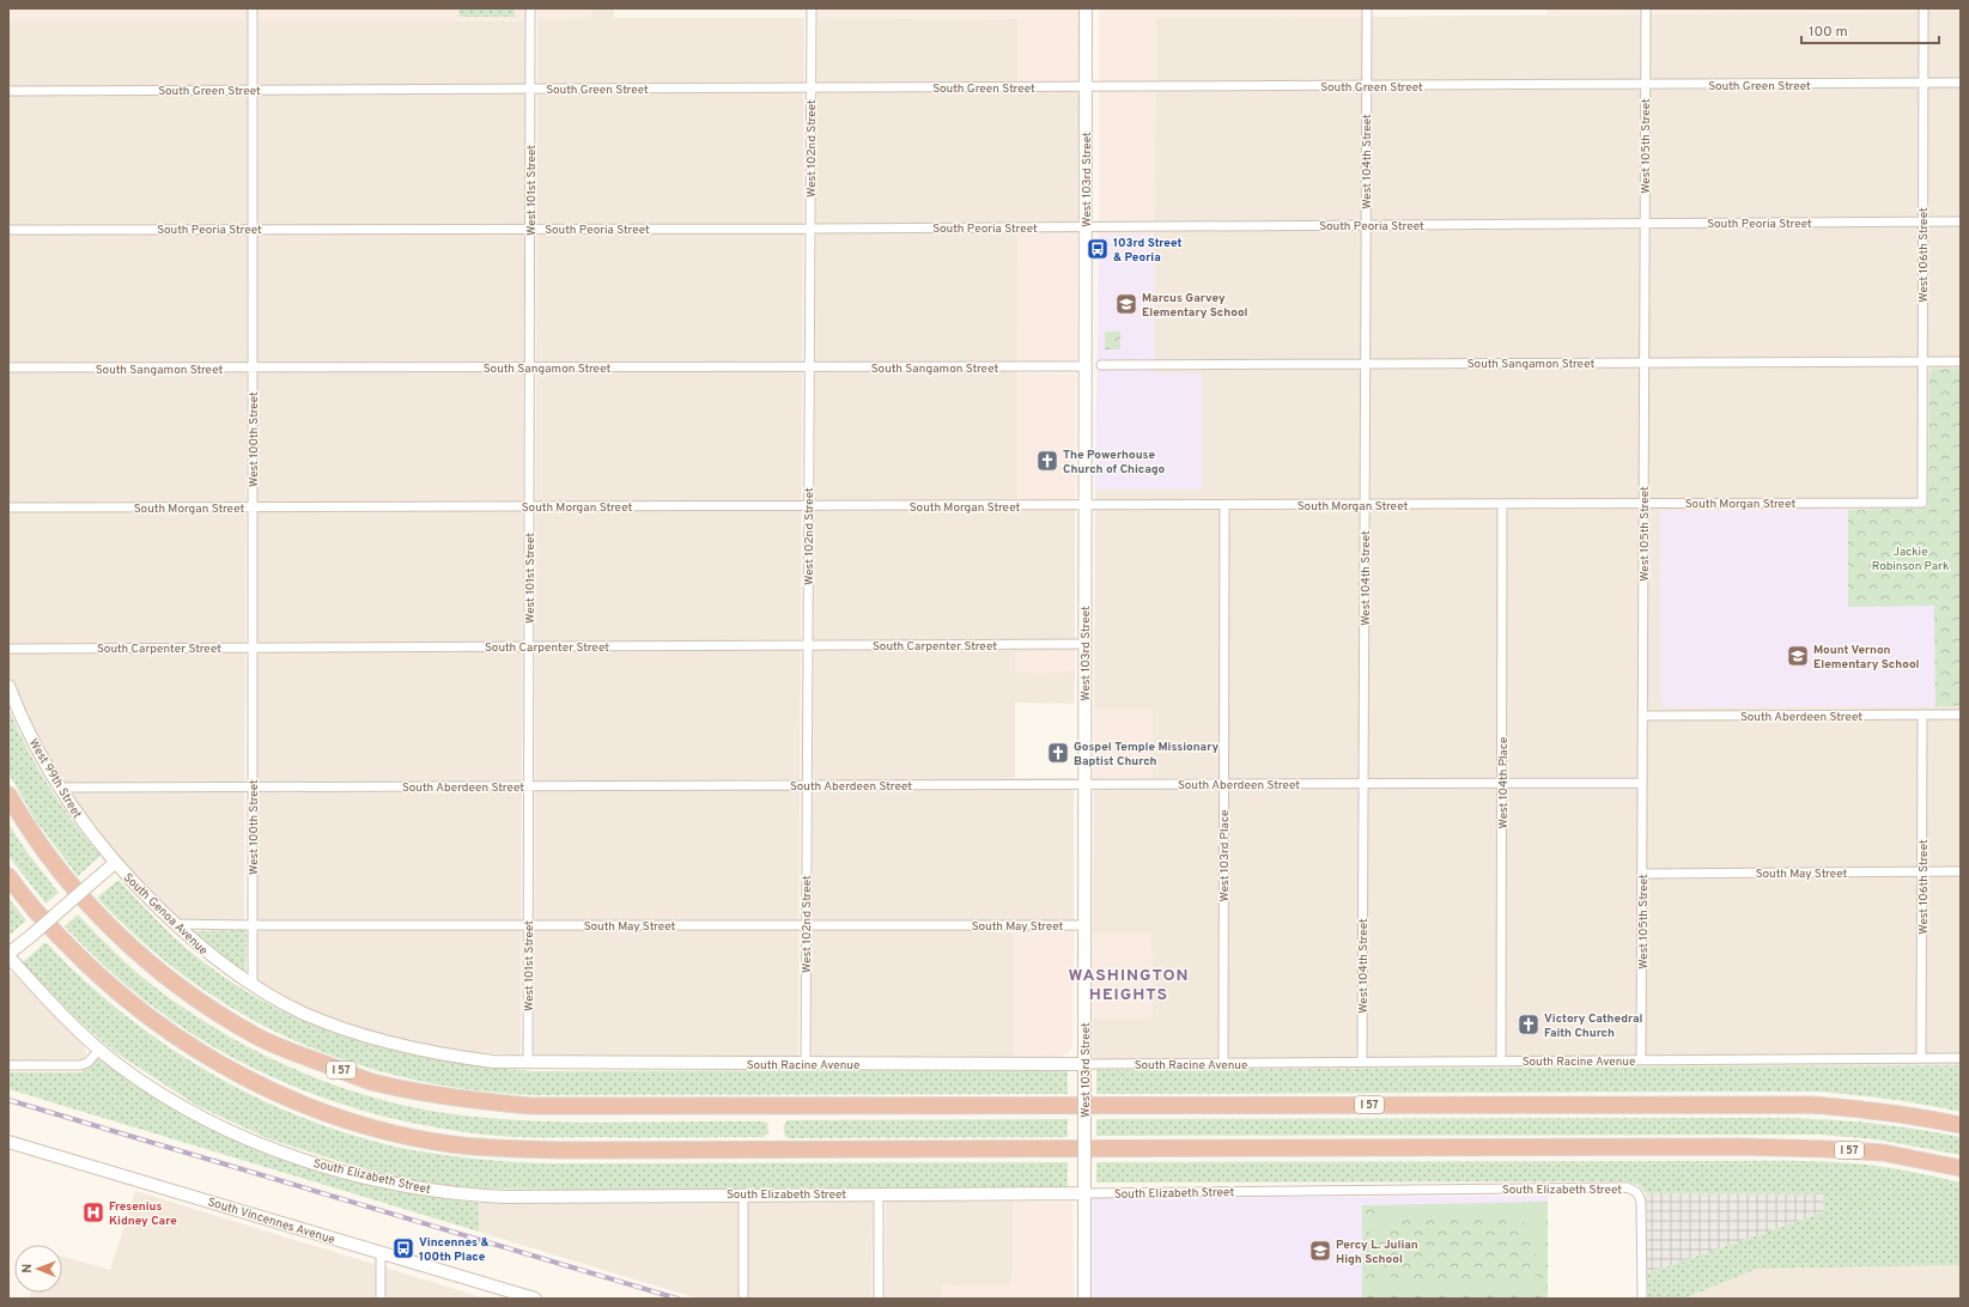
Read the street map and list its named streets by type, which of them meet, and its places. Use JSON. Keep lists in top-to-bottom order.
{
  "streets": {
    "highway": ["I 57"],
    "street": [
      "South Green Street",
      "West 105th Street",
      "West 102nd Street",
      "West 104th Street",
      "West 103rd Street",
      "West 101st Street",
      "South Peoria Street",
      "West 106th Street",
      "South Sangamon Street",
      "West 100th Street",
      "South Morgan Street",
      "South Carpenter Street",
      "South Aberdeen Street",
      "West 99th Street",
      "West 104th Place",
      "West 103rd Place",
      "South May Street",
      "South Genoa Avenue",
      "South Racine Avenue",
      "South Elizabeth Street",
      "South Vincennes Avenue"
    ]
  },
  "crossings": [
    ["South Green Street", "West 105th Street"],
    ["South Green Street", "West 102nd Street"],
    ["South Green Street", "West 104th Street"],
    ["South Green Street", "West 103rd Street"],
    ["South Green Street", "West 101st Street"],
    ["South Green Street", "West 106th Street"],
    ["South Green Street", "West 100th Street"],
    ["West 105th Street", "South Peoria Street"],
    ["West 105th Street", "South Sangamon Street"],
    ["West 105th Street", "South Morgan Street"],
    ["West 105th Street", "South Aberdeen Street"],
    ["West 105th Street", "South May Street"],
    ["West 105th Street", "South Racine Avenue"],
    ["West 102nd Street", "South Peoria Street"],
    ["West 102nd Street", "South Sangamon Street"],
    ["West 102nd Street", "South Morgan Street"],
    ["West 102nd Street", "South Carpenter Street"],
    ["West 102nd Street", "South Aberdeen Street"],
    ["West 102nd Street", "South May Street"],
    ["West 102nd Street", "South Racine Avenue"],
    ["West 104th Street", "South Peoria Street"],
    ["West 104th Street", "South Sangamon Street"],
    ["West 104th Street", "South Morgan Street"],
    ["West 104th Street", "South Aberdeen Street"],
    ["West 104th Street", "South Racine Avenue"],
    ["West 103rd Street", "South Peoria Street"],
    ["West 103rd Street", "South Sangamon Street"],
    ["West 103rd Street", "South Morgan Street"],
    ["West 103rd Street", "South Carpenter Street"],
    ["West 103rd Street", "South Aberdeen Street"],
    ["West 103rd Street", "South May Street"],
    ["West 103rd Street", "South Racine Avenue"],
    ["West 103rd Street", "South Elizabeth Street"],
    ["West 101st Street", "South Peoria Street"],
    ["West 101st Street", "South Sangamon Street"],
    ["West 101st Street", "South Morgan Street"],
    ["West 101st Street", "South Carpenter Street"],
    ["West 101st Street", "South Aberdeen Street"],
    ["West 101st Street", "South May Street"],
    ["West 101st Street", "South Racine Avenue"],
    ["South Peoria Street", "West 106th Street"],
    ["South Peoria Street", "West 100th Street"],
    ["West 106th Street", "South Sangamon Street"],
    ["West 106th Street", "South Morgan Street"],
    ["West 106th Street", "South Aberdeen Street"],
    ["West 106th Street", "South May Street"],
    ["West 106th Street", "South Racine Avenue"],
    ["South Sangamon Street", "West 100th Street"],
    ["West 100th Street", "South Morgan Street"],
    ["West 100th Street", "South Carpenter Street"],
    ["West 100th Street", "South Aberdeen Street"],
    ["West 100th Street", "South May Street"],
    ["West 100th Street", "South Genoa Avenue"],
    ["South Morgan Street", "West 104th Place"],
    ["South Morgan Street", "West 103rd Place"],
    ["South Aberdeen Street", "West 99th Street"],
    ["South Aberdeen Street", "West 104th Place"],
    ["South Aberdeen Street", "West 103rd Place"],
    ["West 99th Street", "South Genoa Avenue"],
    ["West 104th Place", "South Racine Avenue"],
    ["West 103rd Place", "South Racine Avenue"],
    ["South May Street", "South Genoa Avenue"],
    ["South Genoa Avenue", "South Racine Avenue"],
    ["South Genoa Avenue", "South Elizabeth Street"]
  ],
  "districts": ["WASHINGTON HEIGHTS"],
  "parks": ["Jackie Robinson Park"],
  "places": {
    "bus stop": ["103rd Street & Peoria", "Vincennes & 100th Place"],
    "school or university": ["Marcus Garvey Elementary School", "Mount Vernon Elementary School", "Percy L. Julian High School"],
    "church": ["The Powerhouse Church of Chicago", "Gospel Temple Missionary Baptist Church", "Victory Cathedral Faith Church"],
    "hospital": ["Fresenius Kidney Care"]
  },
  "scale_bar": "100 m",
  "north": "left"
}
